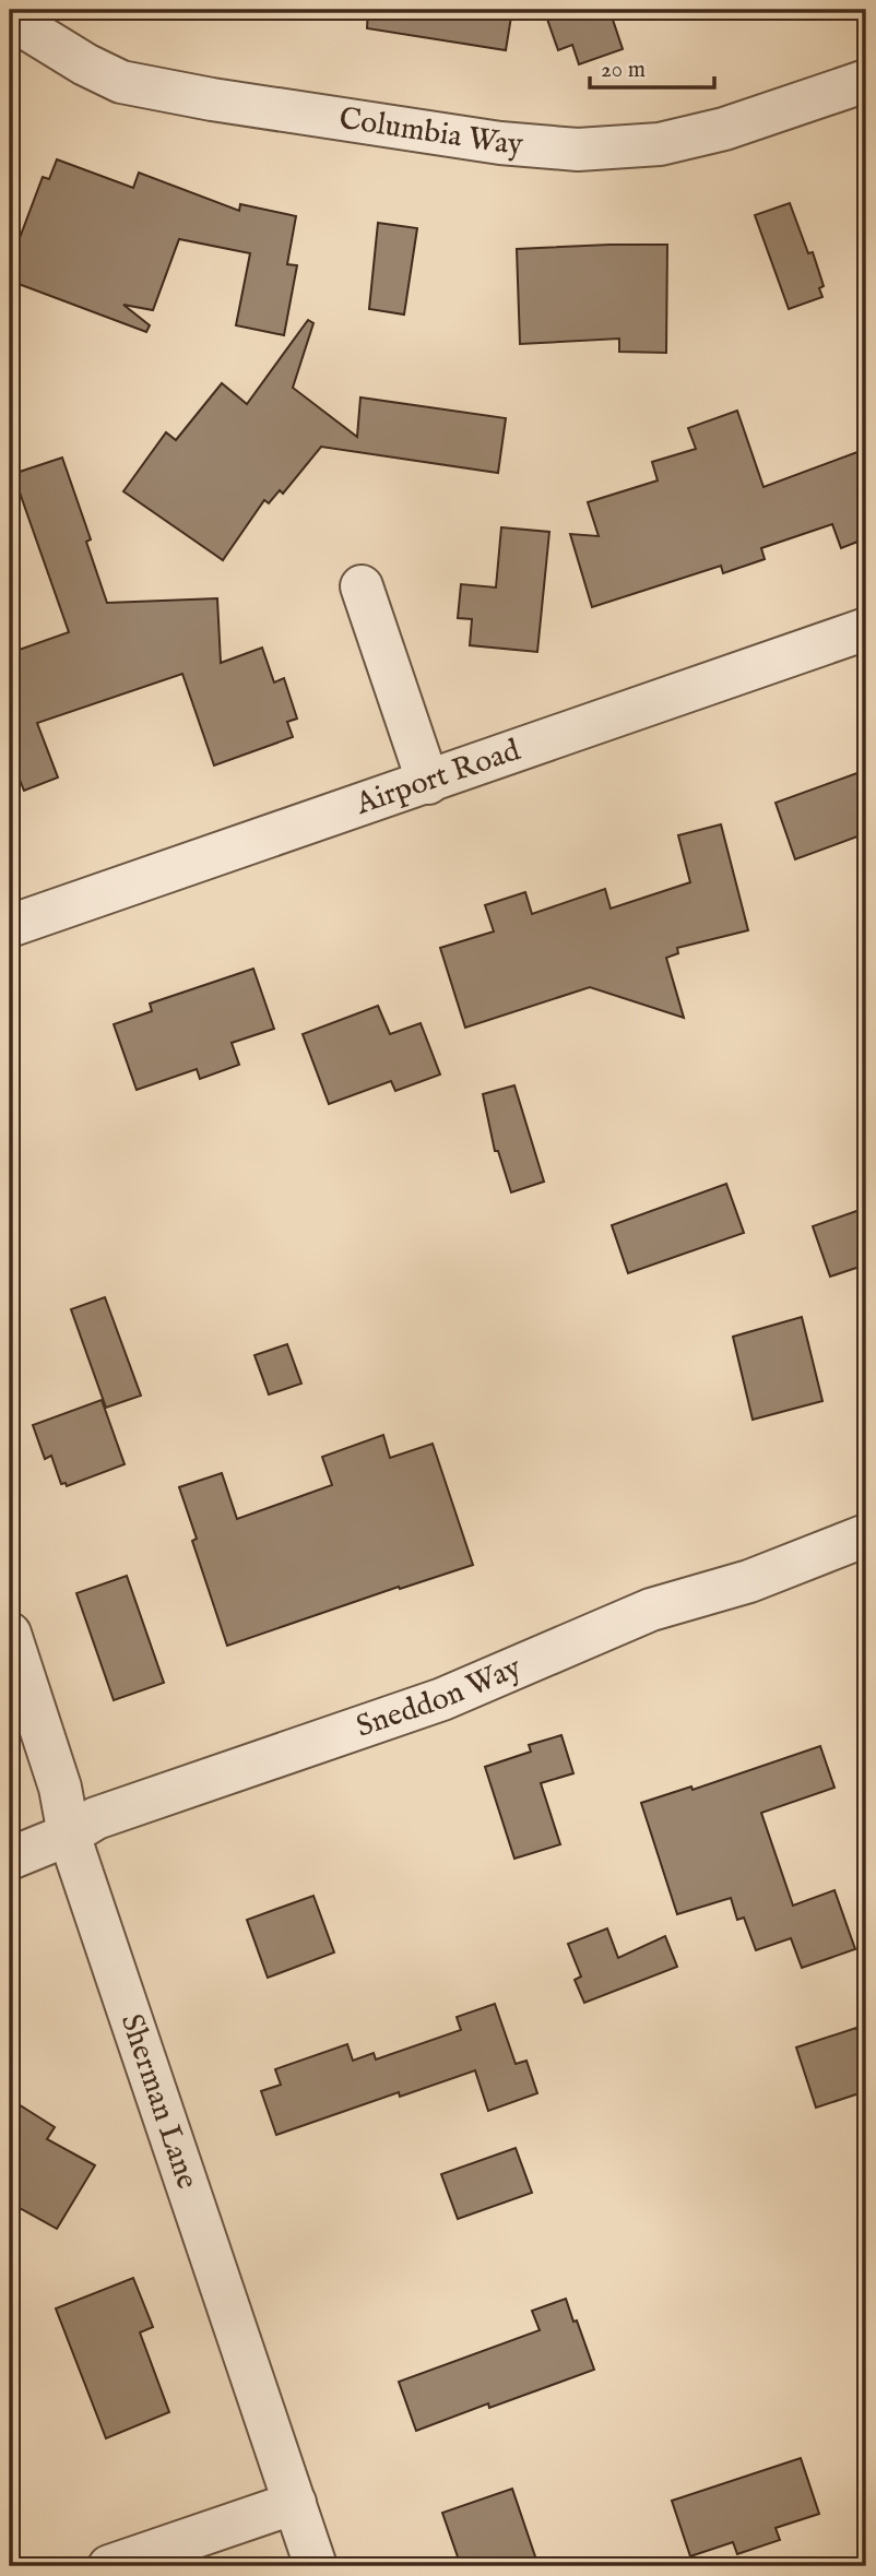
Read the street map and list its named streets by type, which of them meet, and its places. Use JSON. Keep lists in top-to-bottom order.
{
  "streets": {
    "street": [
      "Columbia Way",
      "Airport Road",
      "Sneddon Way",
      "Sherman Lane"
    ]
  },
  "crossings": [
    ["Sneddon Way", "Sherman Lane"]
  ],
  "scale_bar": "20 m"
}
